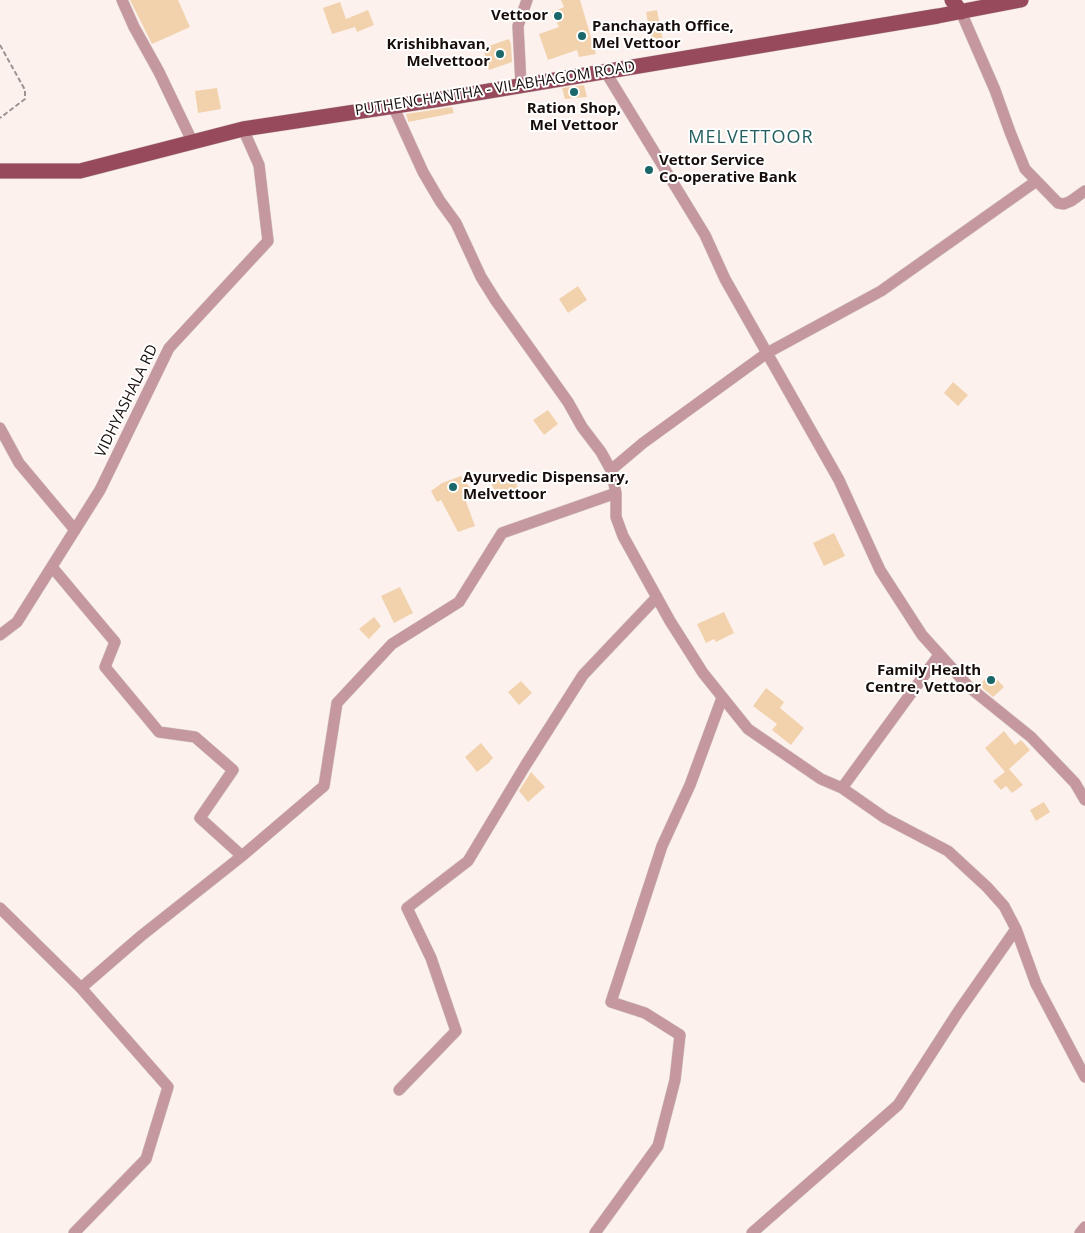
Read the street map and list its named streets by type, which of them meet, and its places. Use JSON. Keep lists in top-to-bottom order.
{
  "streets": {
    "main road": ["PUTHENCHANTHA - VILABHAGOM ROAD"],
    "street": ["VIDHYASHALA RD"]
  },
  "crossings": [
    ["PUTHENCHANTHA - VILABHAGOM ROAD", "VIDHYASHALA RD"]
  ],
  "districts": ["MELVETTOOR"],
  "places": [
    "Vettoor",
    "Panchayath Office, Mel Vettoor",
    "Krishibhavan, Melvettoor",
    "Ration Shop, Mel Vettoor",
    "Vettor Service Co-operative Bank",
    "Ayurvedic Dispensary, Melvettoor",
    "Family Health Centre, Vettoor"
  ]
}
